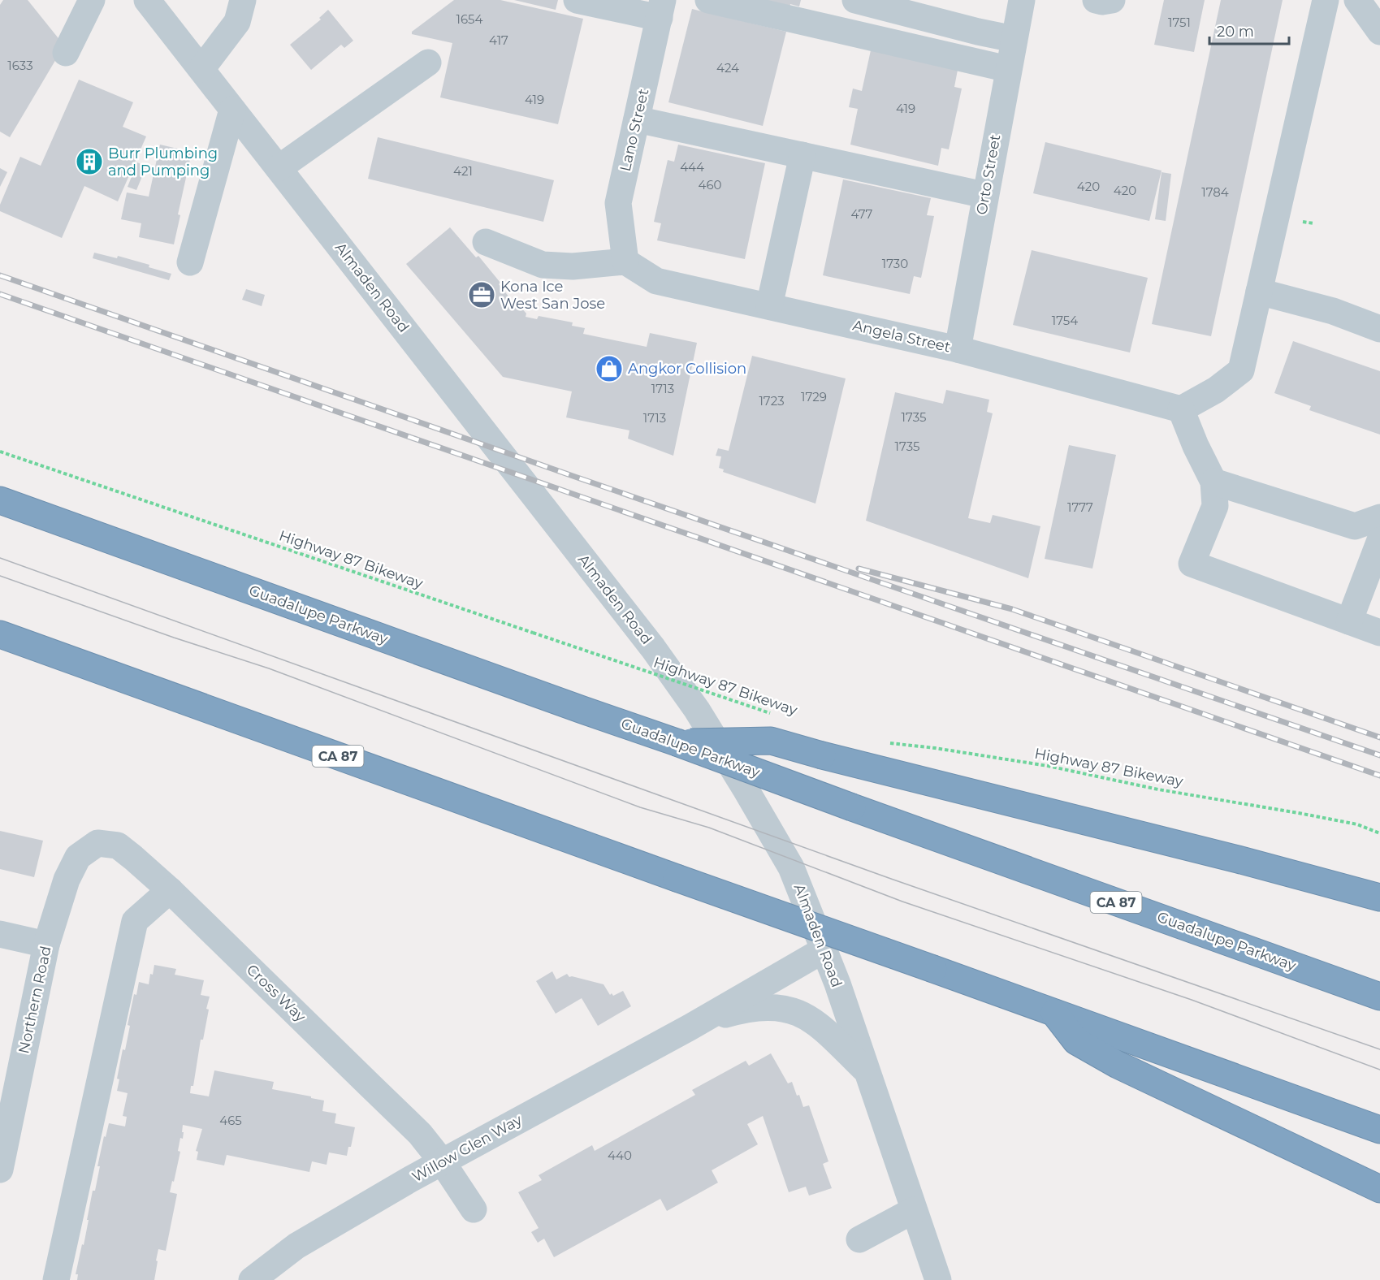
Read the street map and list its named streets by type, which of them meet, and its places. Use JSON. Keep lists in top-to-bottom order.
{
  "streets": {
    "highway": ["Guadalupe Parkway", "CA 87"],
    "street": [
      "Lano Street",
      "Orto Street",
      "Almaden Road",
      "Angela Street",
      "Cross Way",
      "Northern Road",
      "Willow Glen Way"
    ],
    "path": ["Highway 87 Bikeway"]
  },
  "crossings": [
    ["Lano Street", "Angela Street"],
    ["Orto Street", "Angela Street"],
    ["Almaden Road", "Willow Glen Way"],
    ["Cross Way", "Northern Road"],
    ["Cross Way", "Willow Glen Way"]
  ],
  "places": {
    "building": ["Burr Plumbing and Pumping"],
    "office": ["Kona Ice West San Jose"],
    "shop": ["Angkor Collision"]
  },
  "house_numbers": [
    "1654",
    "1751",
    "417",
    "1633",
    "424",
    "419",
    "419",
    "444",
    "421",
    "460",
    "420",
    "420",
    "1784",
    "477",
    "1730",
    "1754",
    "1713",
    "1729",
    "1723",
    "1735",
    "1713",
    "1735",
    "1777",
    "465",
    "440"
  ],
  "scale_bar": "20 m"
}
